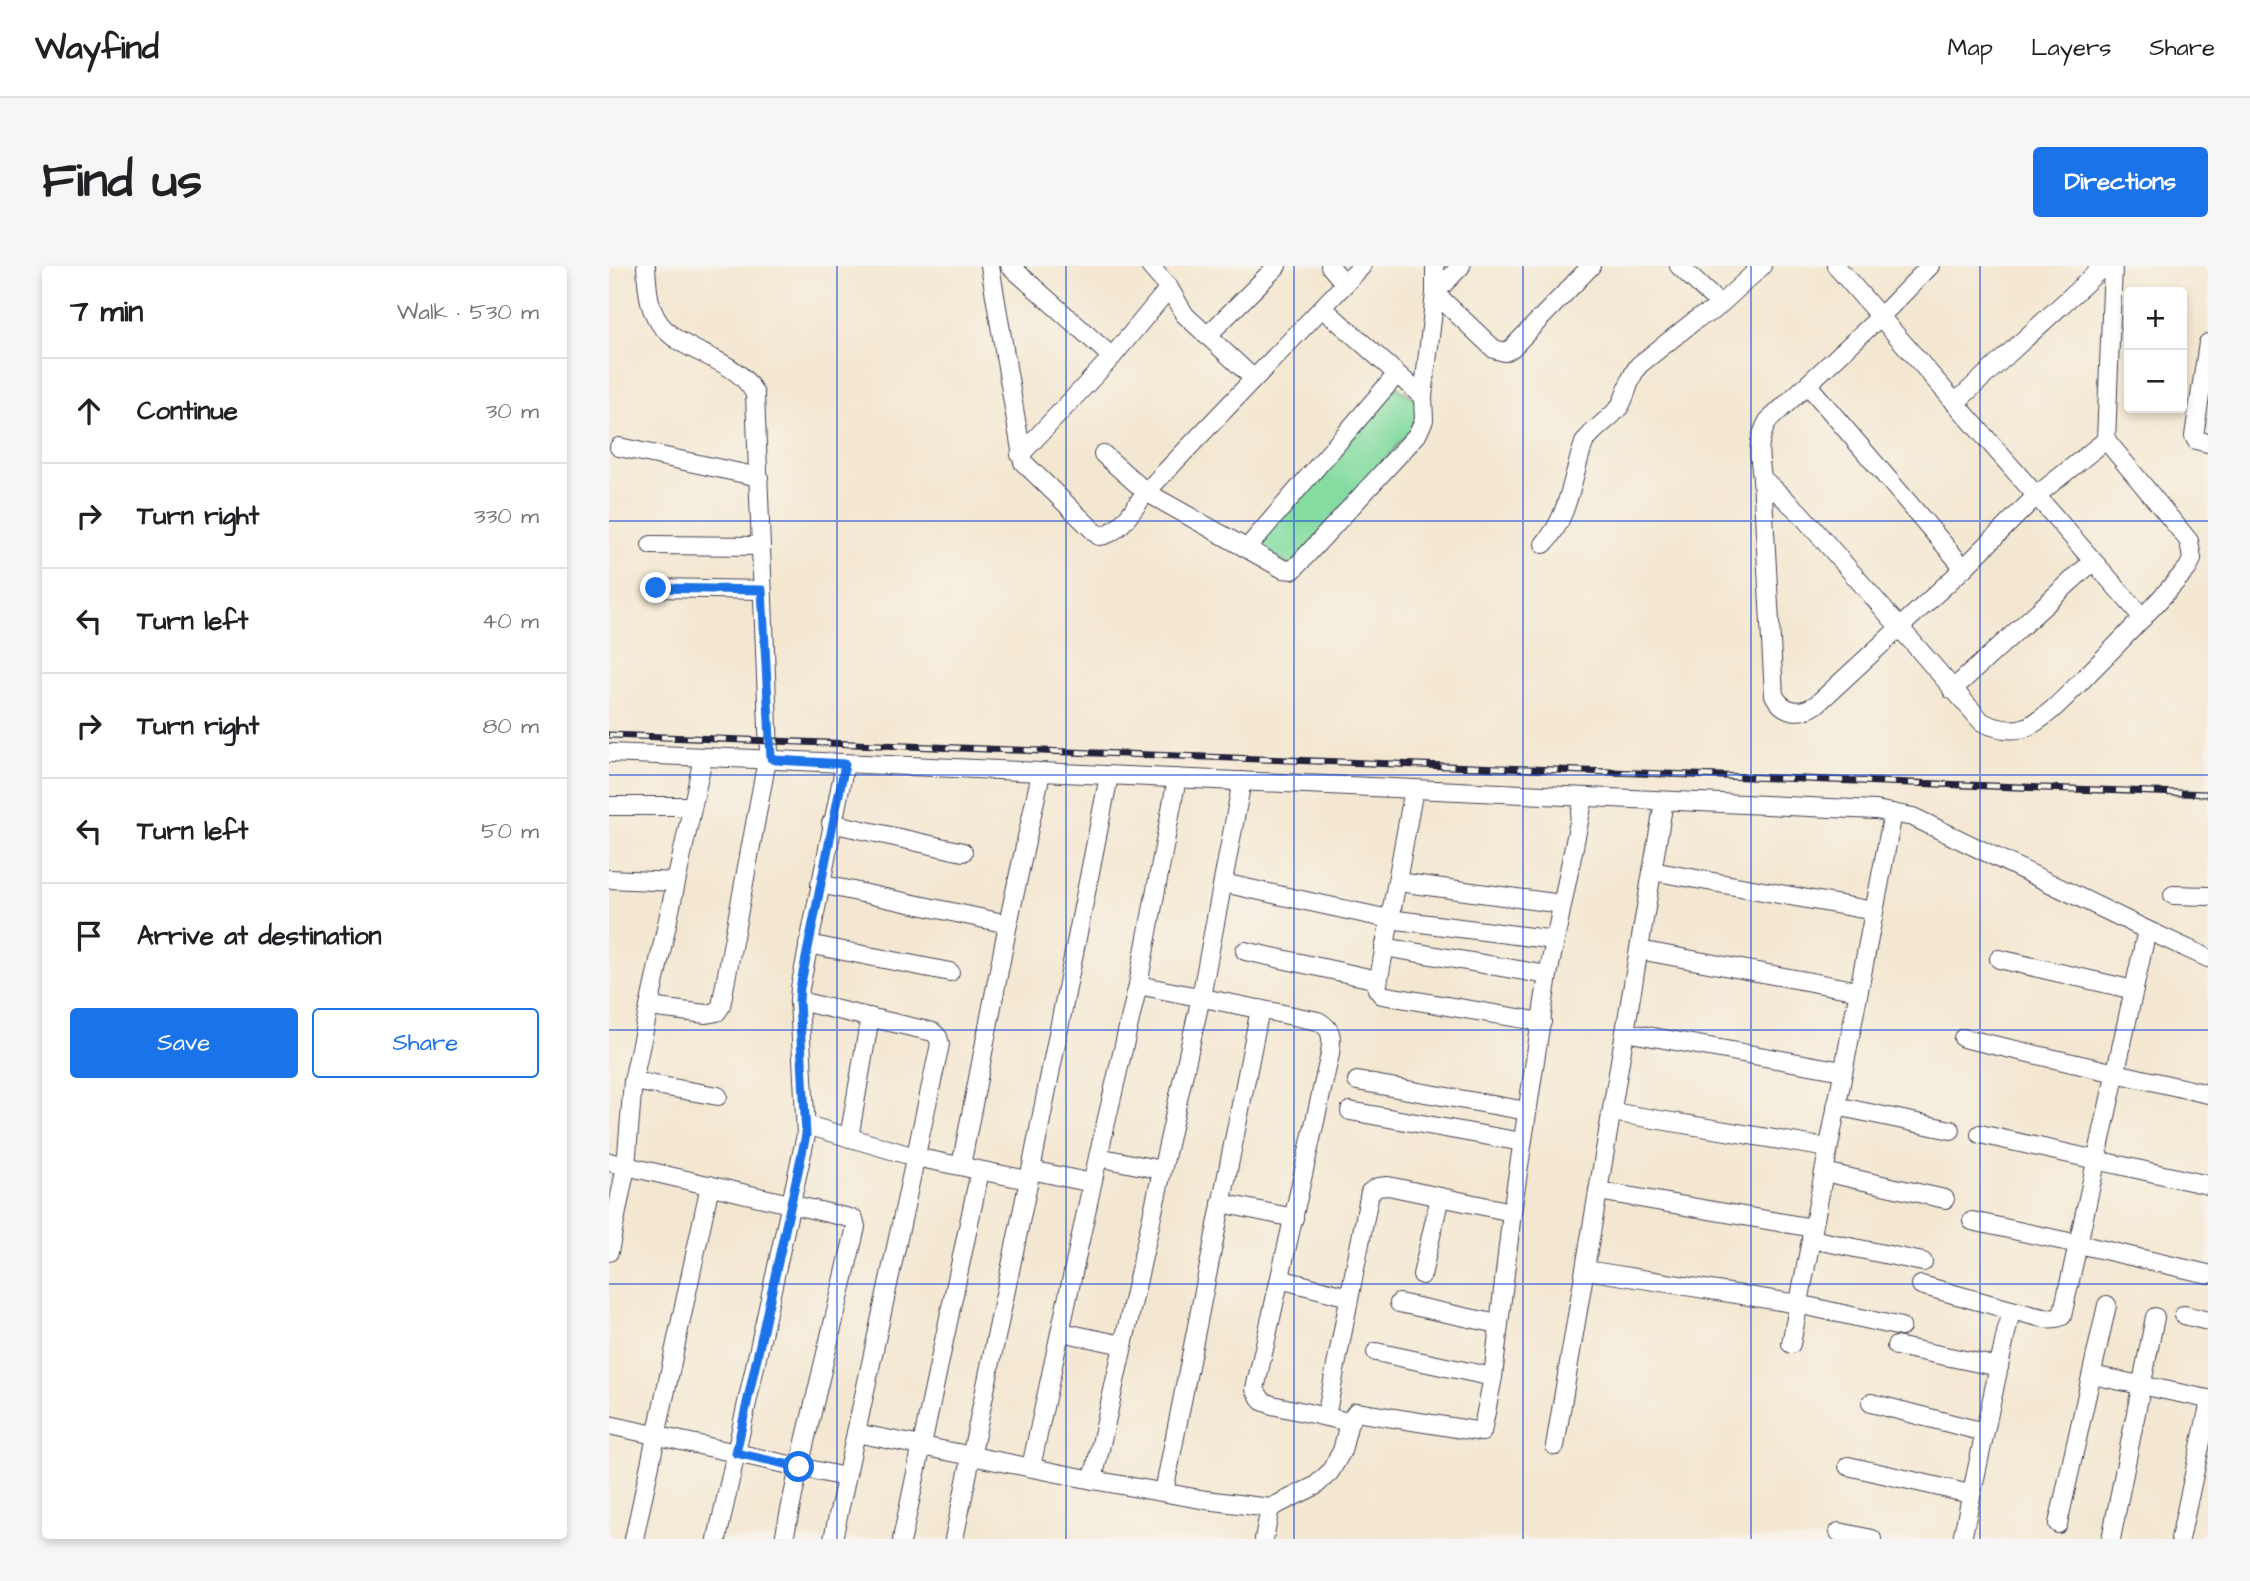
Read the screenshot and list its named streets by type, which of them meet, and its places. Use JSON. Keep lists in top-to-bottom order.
{
  "page": {
    "header": "Wayfind",
    "nav": ["Map", "Layers", "Share"],
    "buttons": [
      "Directions",
      ["Save", "Share"]
    ],
    "title": "Find us",
    "heading": ["7 min", "Walk · 530 m"],
    "map_buttons": ["+", "−"],
    "list": [
      ["Continue", "30 m"],
      ["Turn right", "330 m"],
      ["Turn left", "40 m"],
      ["Turn right", "80 m"],
      ["Turn left", "50 m"],
      "Arrive at destination"
    ]
  }
}
